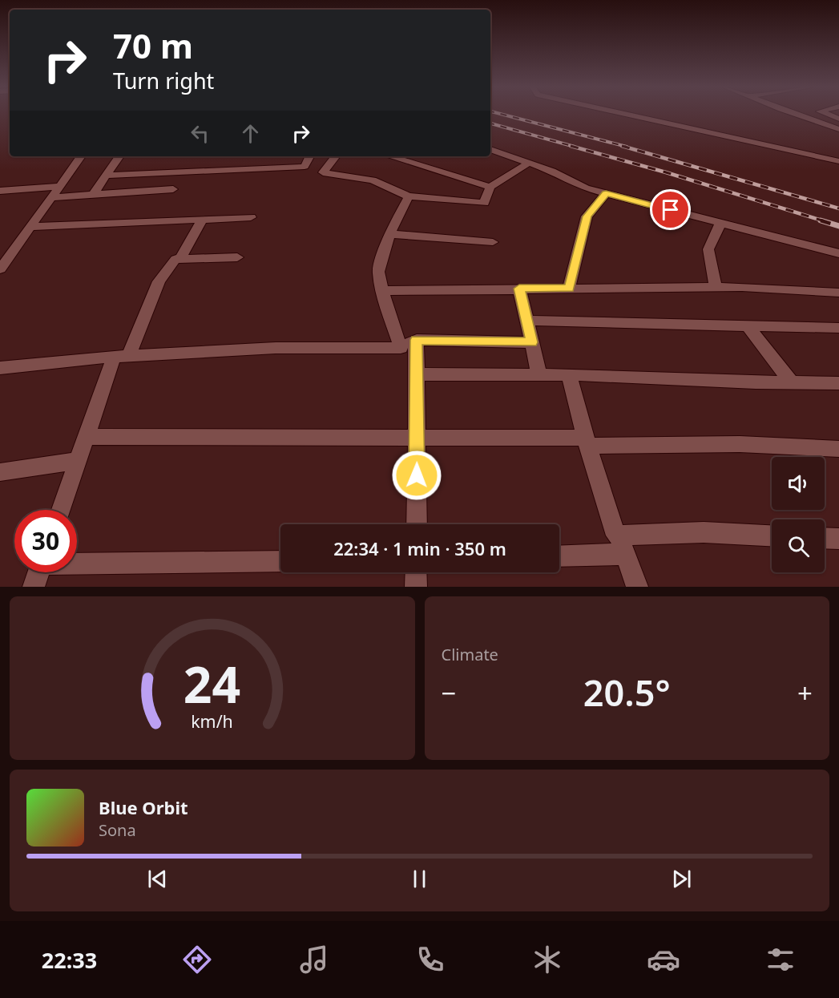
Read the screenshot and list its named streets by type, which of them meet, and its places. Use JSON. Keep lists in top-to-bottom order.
{
  "page": {
    "turn": ["70 m", "Turn right"],
    "limit": "30",
    "trip": "22:34 · 1 min · 350 m",
    "tile": "Climate",
    "heat": ["−", "20.5°", "+"],
    "song": ["Blue Orbit", "Sona"],
    "tabs": "22:33",
    "gauge": ["24", "km/h"]
  }
}
